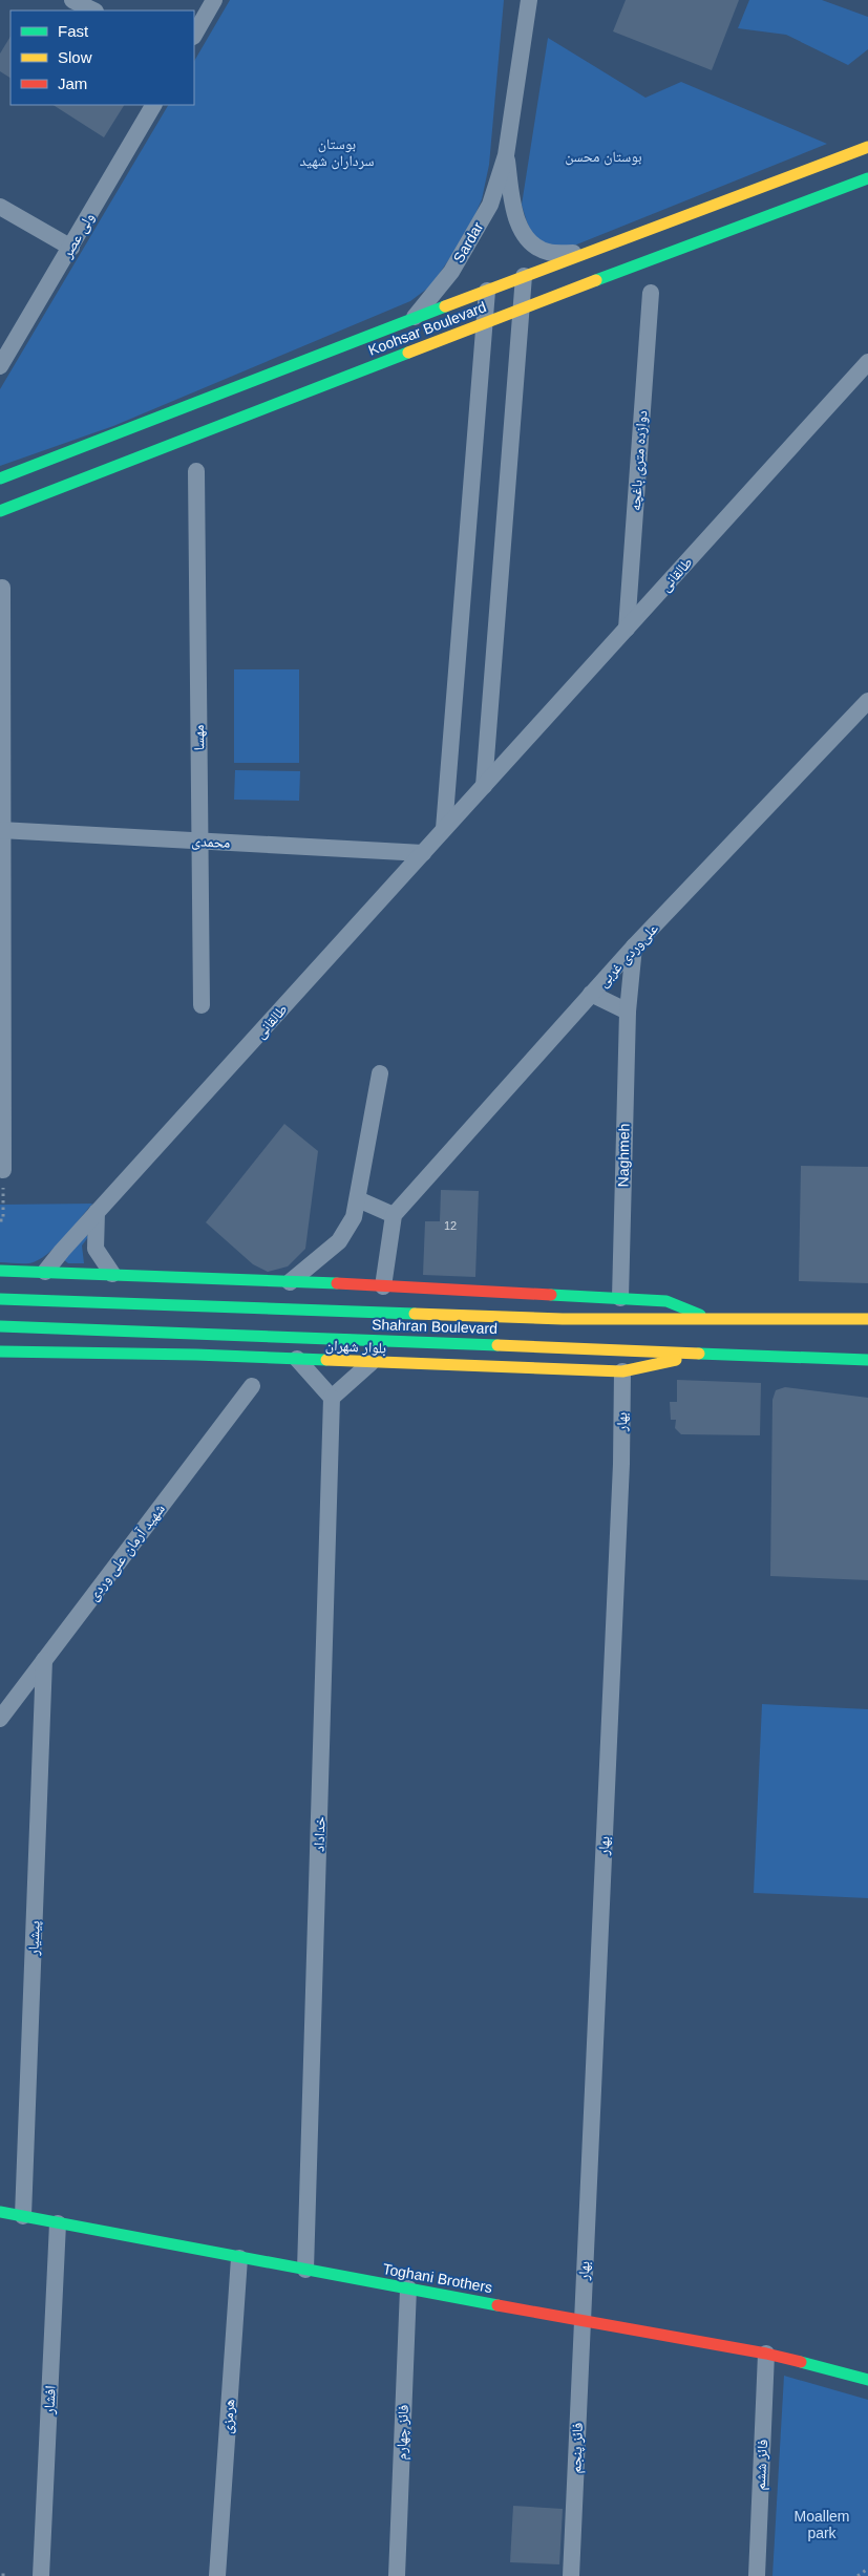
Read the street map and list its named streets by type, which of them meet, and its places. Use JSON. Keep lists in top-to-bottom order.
{
  "streets": {
    "main road": [
      "Koohsar Boulevard",
      "Shahran Boulevard",
      "بلوار شهران",
      "Toghani Brothers"
    ],
    "street": [
      "ولی عصر",
      "Sardar",
      "دوازده متری باغچه",
      "طالقانی",
      "مهسا",
      "محمدی",
      "علی‌وردی غربی",
      "Naghmeh",
      "بهار",
      "شهید آرمان علی وردی",
      "خداداد",
      "پیشیار",
      "افشار",
      "هرمزی",
      "فائز چهارم",
      "فائز پنجم",
      "فائز ششم"
    ]
  },
  "crossings": [
    ["Sardar", "Koohsar Boulevard"],
    ["دوازده متری باغچه", "طالقانی"],
    ["طالقانی", "محمدی"],
    ["طالقانی", "Shahran Boulevard"],
    ["مهسا", "محمدی"],
    ["علی‌وردی غربی", "Naghmeh"],
    ["Naghmeh", "Shahran Boulevard"],
    ["Shahran Boulevard", "بلوار شهران"],
    ["بلوار شهران", "بهار"],
    ["بهار", "Toghani Brothers"],
    ["بهار", "فائز پنجم"],
    ["شهید آرمان علی وردی", "پیشیار"],
    ["خداداد", "Toghani Brothers"],
    ["پیشیار", "Toghani Brothers"],
    ["Toghani Brothers", "افشار"],
    ["Toghani Brothers", "هرمزی"],
    ["Toghani Brothers", "فائز چهارم"],
    ["Toghani Brothers", "فائز پنجم"],
    ["Toghani Brothers", "فائز ششم"]
  ],
  "parks": ["بوستان سرداران شهید", "بوستان محسن", "Moallem park"],
  "house_numbers": ["12"],
  "legend": ["Fast", "Slow", "Jam"]
}
